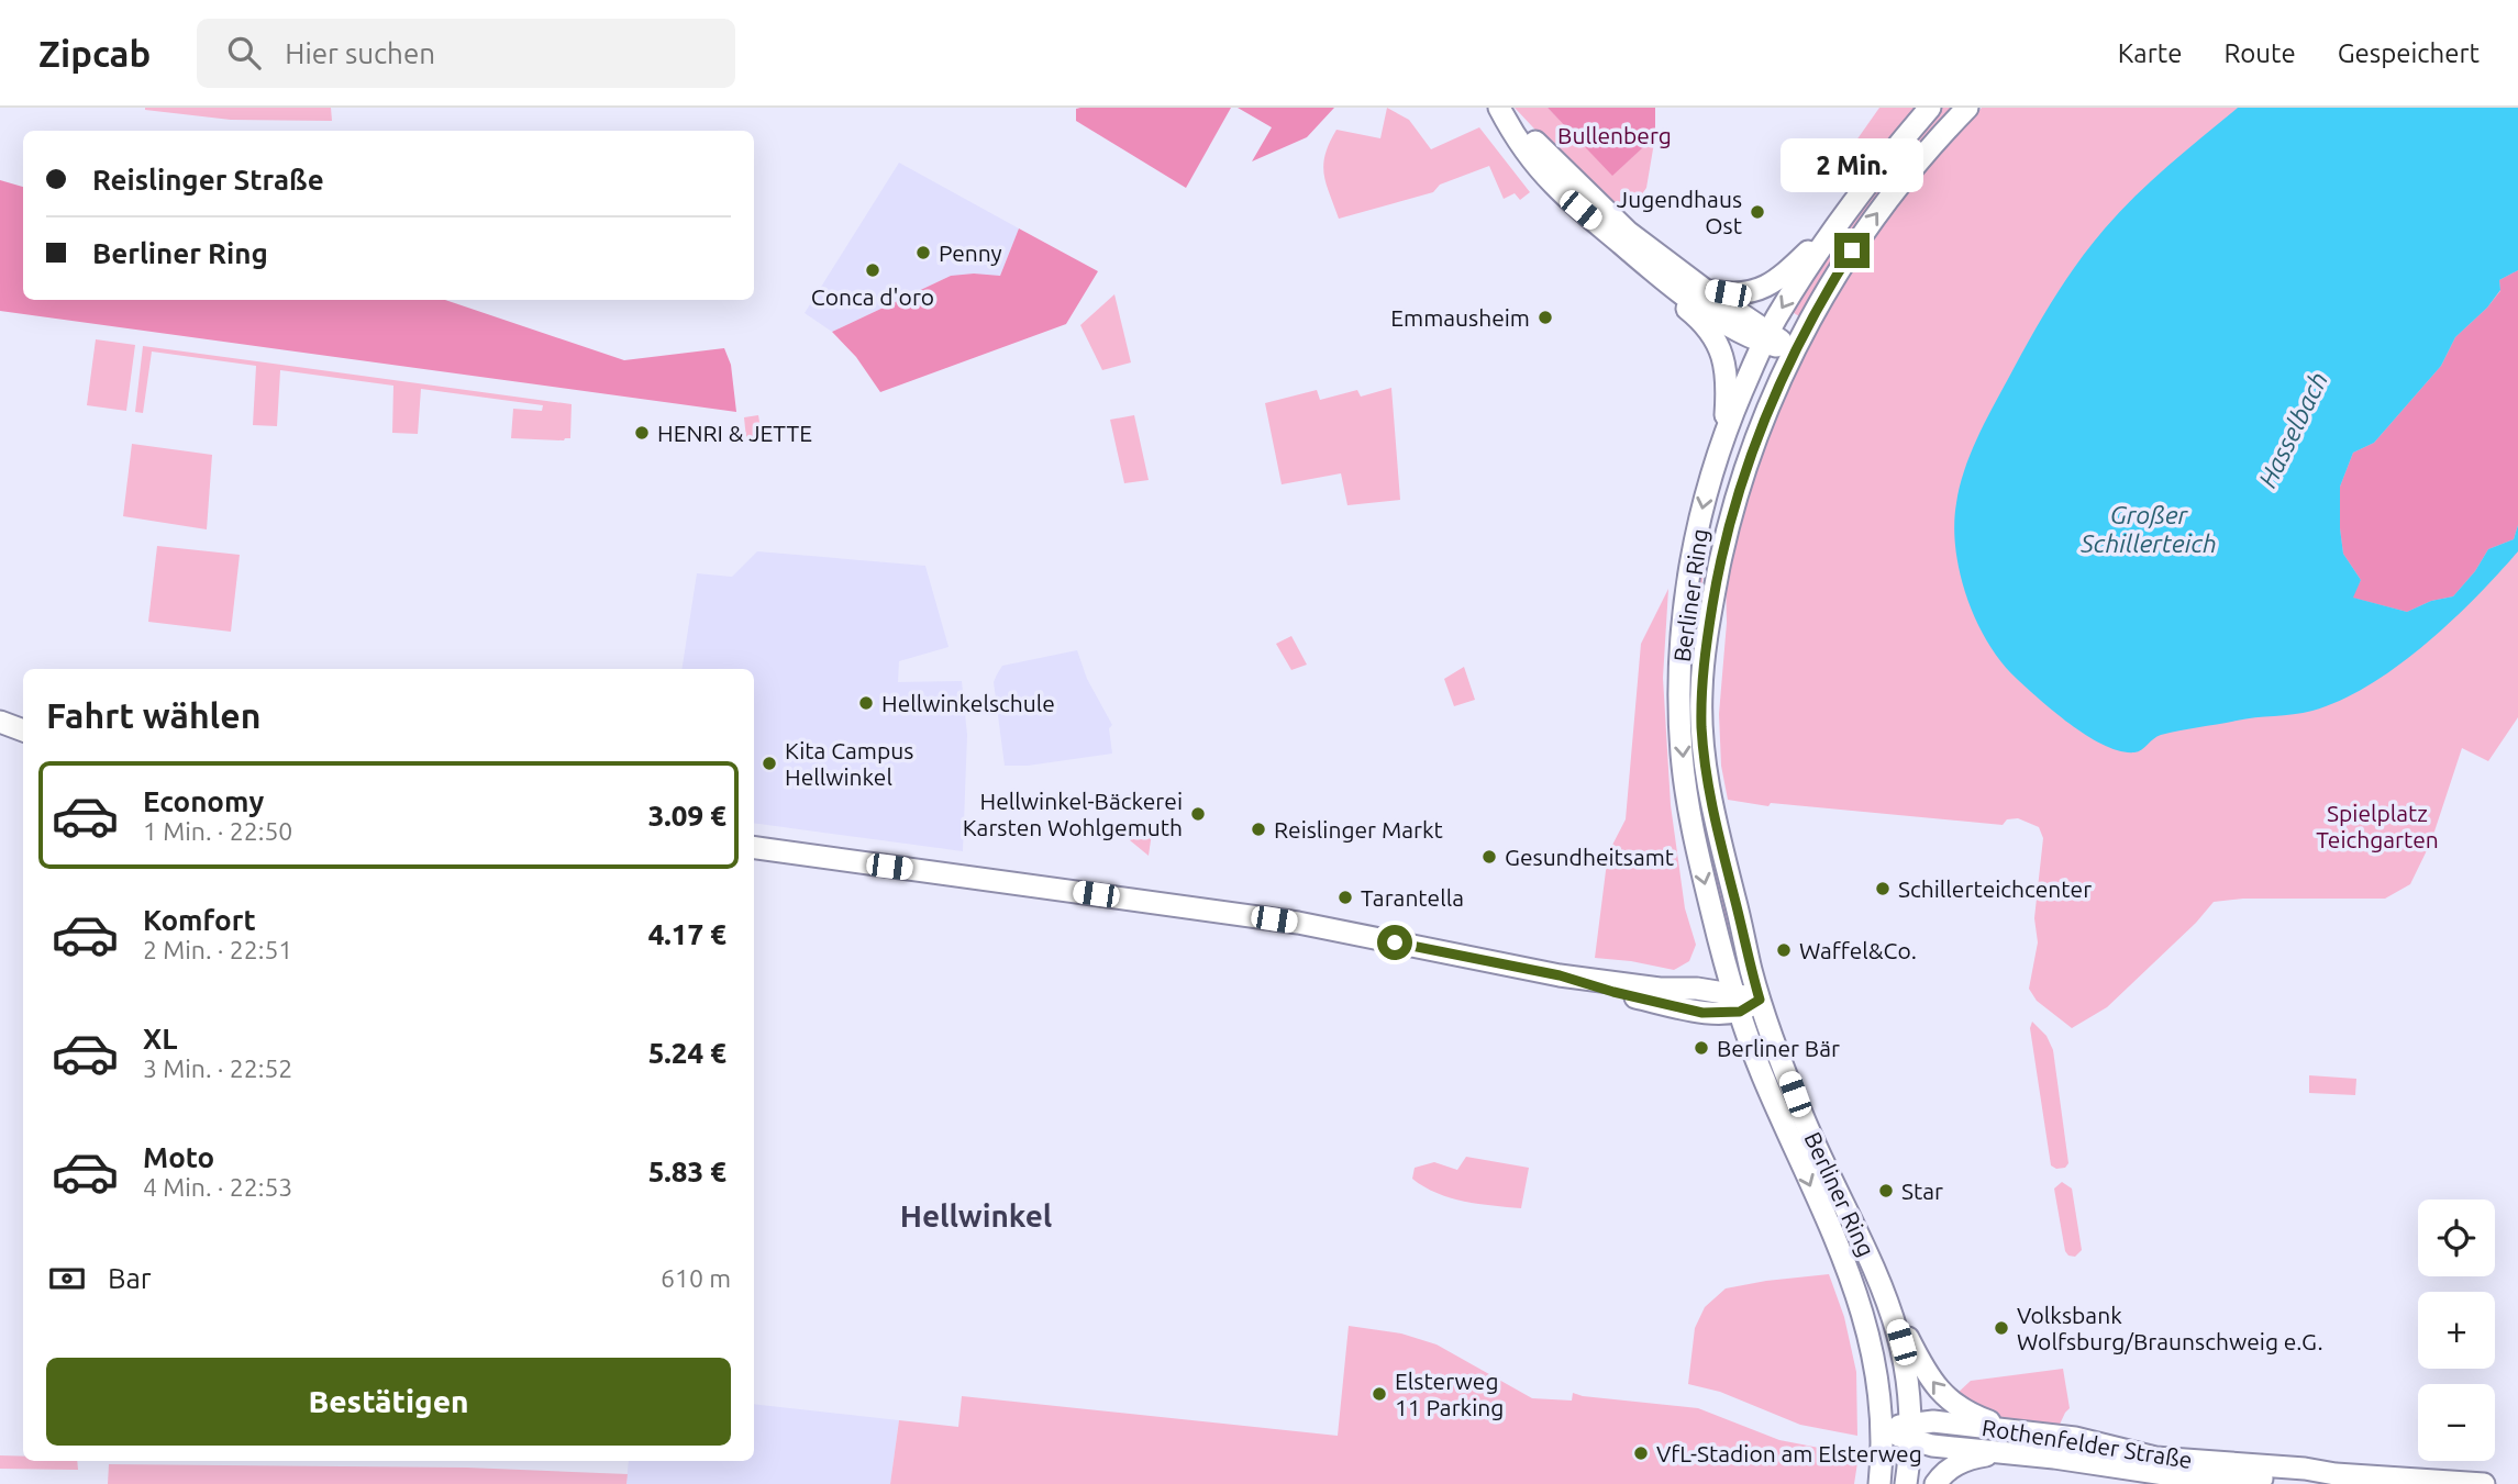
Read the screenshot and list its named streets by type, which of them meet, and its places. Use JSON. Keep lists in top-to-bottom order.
{
  "streets": {
    "street": ["Berliner Ring", "Rothenfelder Straße"]
  },
  "crossings": [
    ["Berliner Ring", "Rothenfelder Straße"]
  ],
  "districts": ["Hellwinkel"],
  "water": ["Hasselbach", "Großer Schillerteich"],
  "parks": ["Bullenberg", "Spielplatz Teichgarten"],
  "places": [
    "Jugendhaus Ost",
    "Penny",
    "Conca d'oro",
    "Emmausheim",
    "HENRI & JETTE",
    "Hellwinkelschule",
    "Kita Campus Hellwinkel",
    "Hellwinkel-Bäckerei Karsten Wohlgemuth",
    "Reislinger Markt",
    "Gesundheitsamt",
    "Schillerteichcenter",
    "Tarantella",
    "Waffel&Co.",
    "Berliner Bär",
    "Star",
    "Volksbank Wolfsburg/Braunschweig e.G.",
    "Elsterweg 11 Parking",
    "VfL-Stadion am Elsterweg"
  ],
  "page": {
    "header": "Zipcab",
    "search": "Hier suchen",
    "nav": ["Karte", "Route", "Gespeichert"],
    "banner": ["Reislinger Straße", "Berliner Ring"],
    "bubble": "2 Min.",
    "heading": "Fahrt wählen",
    "list": [
      {
        "name": "Economy",
        "note": "1 Min. · 22:50",
        "value": "3.09 €"
      },
      {
        "name": "Komfort",
        "note": "2 Min. · 22:51",
        "value": "4.17 €"
      },
      {
        "name": "XL",
        "note": "3 Min. · 22:52",
        "value": "5.24 €"
      },
      {
        "name": "Moto",
        "note": "4 Min. · 22:53",
        "value": "5.83 €"
      }
    ],
    "map_buttons": ["+", "−"],
    "pay": ["Bar", "610 m"],
    "buttons": "Bestätigen"
  }
}
